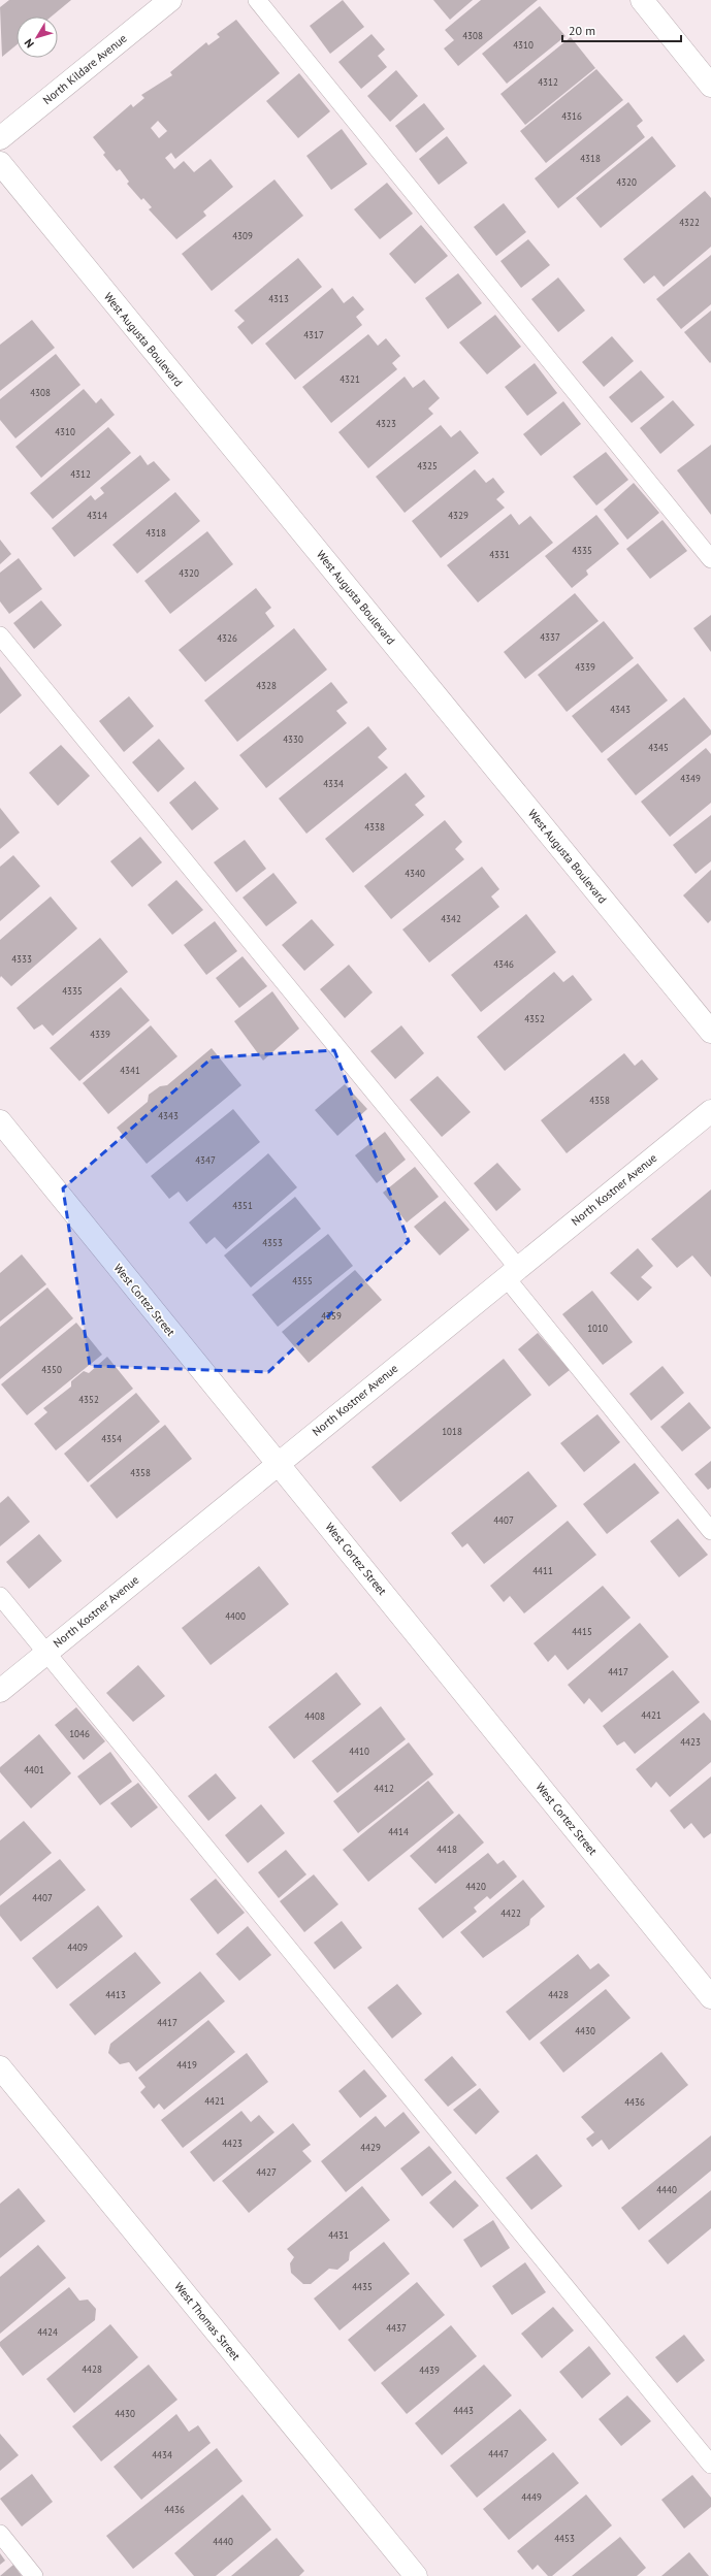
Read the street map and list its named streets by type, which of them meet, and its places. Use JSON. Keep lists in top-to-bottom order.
{
  "streets": {
    "street": [
      "North Kildare Avenue",
      "West Augusta Boulevard",
      "North Kostner Avenue",
      "West Cortez Street",
      "West Thomas Street"
    ]
  },
  "crossings": [
    ["North Kostner Avenue", "West Cortez Street"]
  ],
  "house_numbers": [
    "4308",
    "4310",
    "4312",
    "4316",
    "4318",
    "4320",
    "4322",
    "4309",
    "4313",
    "4317",
    "4321",
    "4308",
    "4323",
    "4310",
    "4325",
    "4312",
    "4314",
    "4329",
    "4318",
    "4335",
    "4331",
    "4320",
    "4337",
    "4326",
    "4339",
    "4328",
    "4343",
    "4330",
    "4345",
    "4349",
    "4334",
    "4338",
    "4340",
    "4342",
    "4333",
    "4346",
    "4335",
    "4352",
    "4339",
    "4341",
    "4358",
    "4343",
    "4347",
    "4351",
    "4353",
    "4355",
    "4359",
    "1010",
    "4350",
    "4352",
    "1018",
    "4354",
    "4358",
    "4407",
    "4411",
    "4400",
    "4415",
    "4417",
    "4421",
    "4408",
    "1046",
    "4423",
    "4410",
    "4401",
    "4412",
    "4414",
    "4418",
    "4420",
    "4407",
    "4422",
    "4409",
    "4413",
    "4428",
    "4417",
    "4430",
    "4419",
    "4421",
    "4436",
    "4423",
    "4429",
    "4427",
    "4440",
    "4431",
    "4435",
    "4437",
    "4424",
    "4428",
    "4439",
    "4443",
    "4430",
    "4447",
    "4434",
    "4449",
    "4436",
    "4453",
    "4440"
  ],
  "scale_bar": "20 m",
  "north": "bottom left"
}
